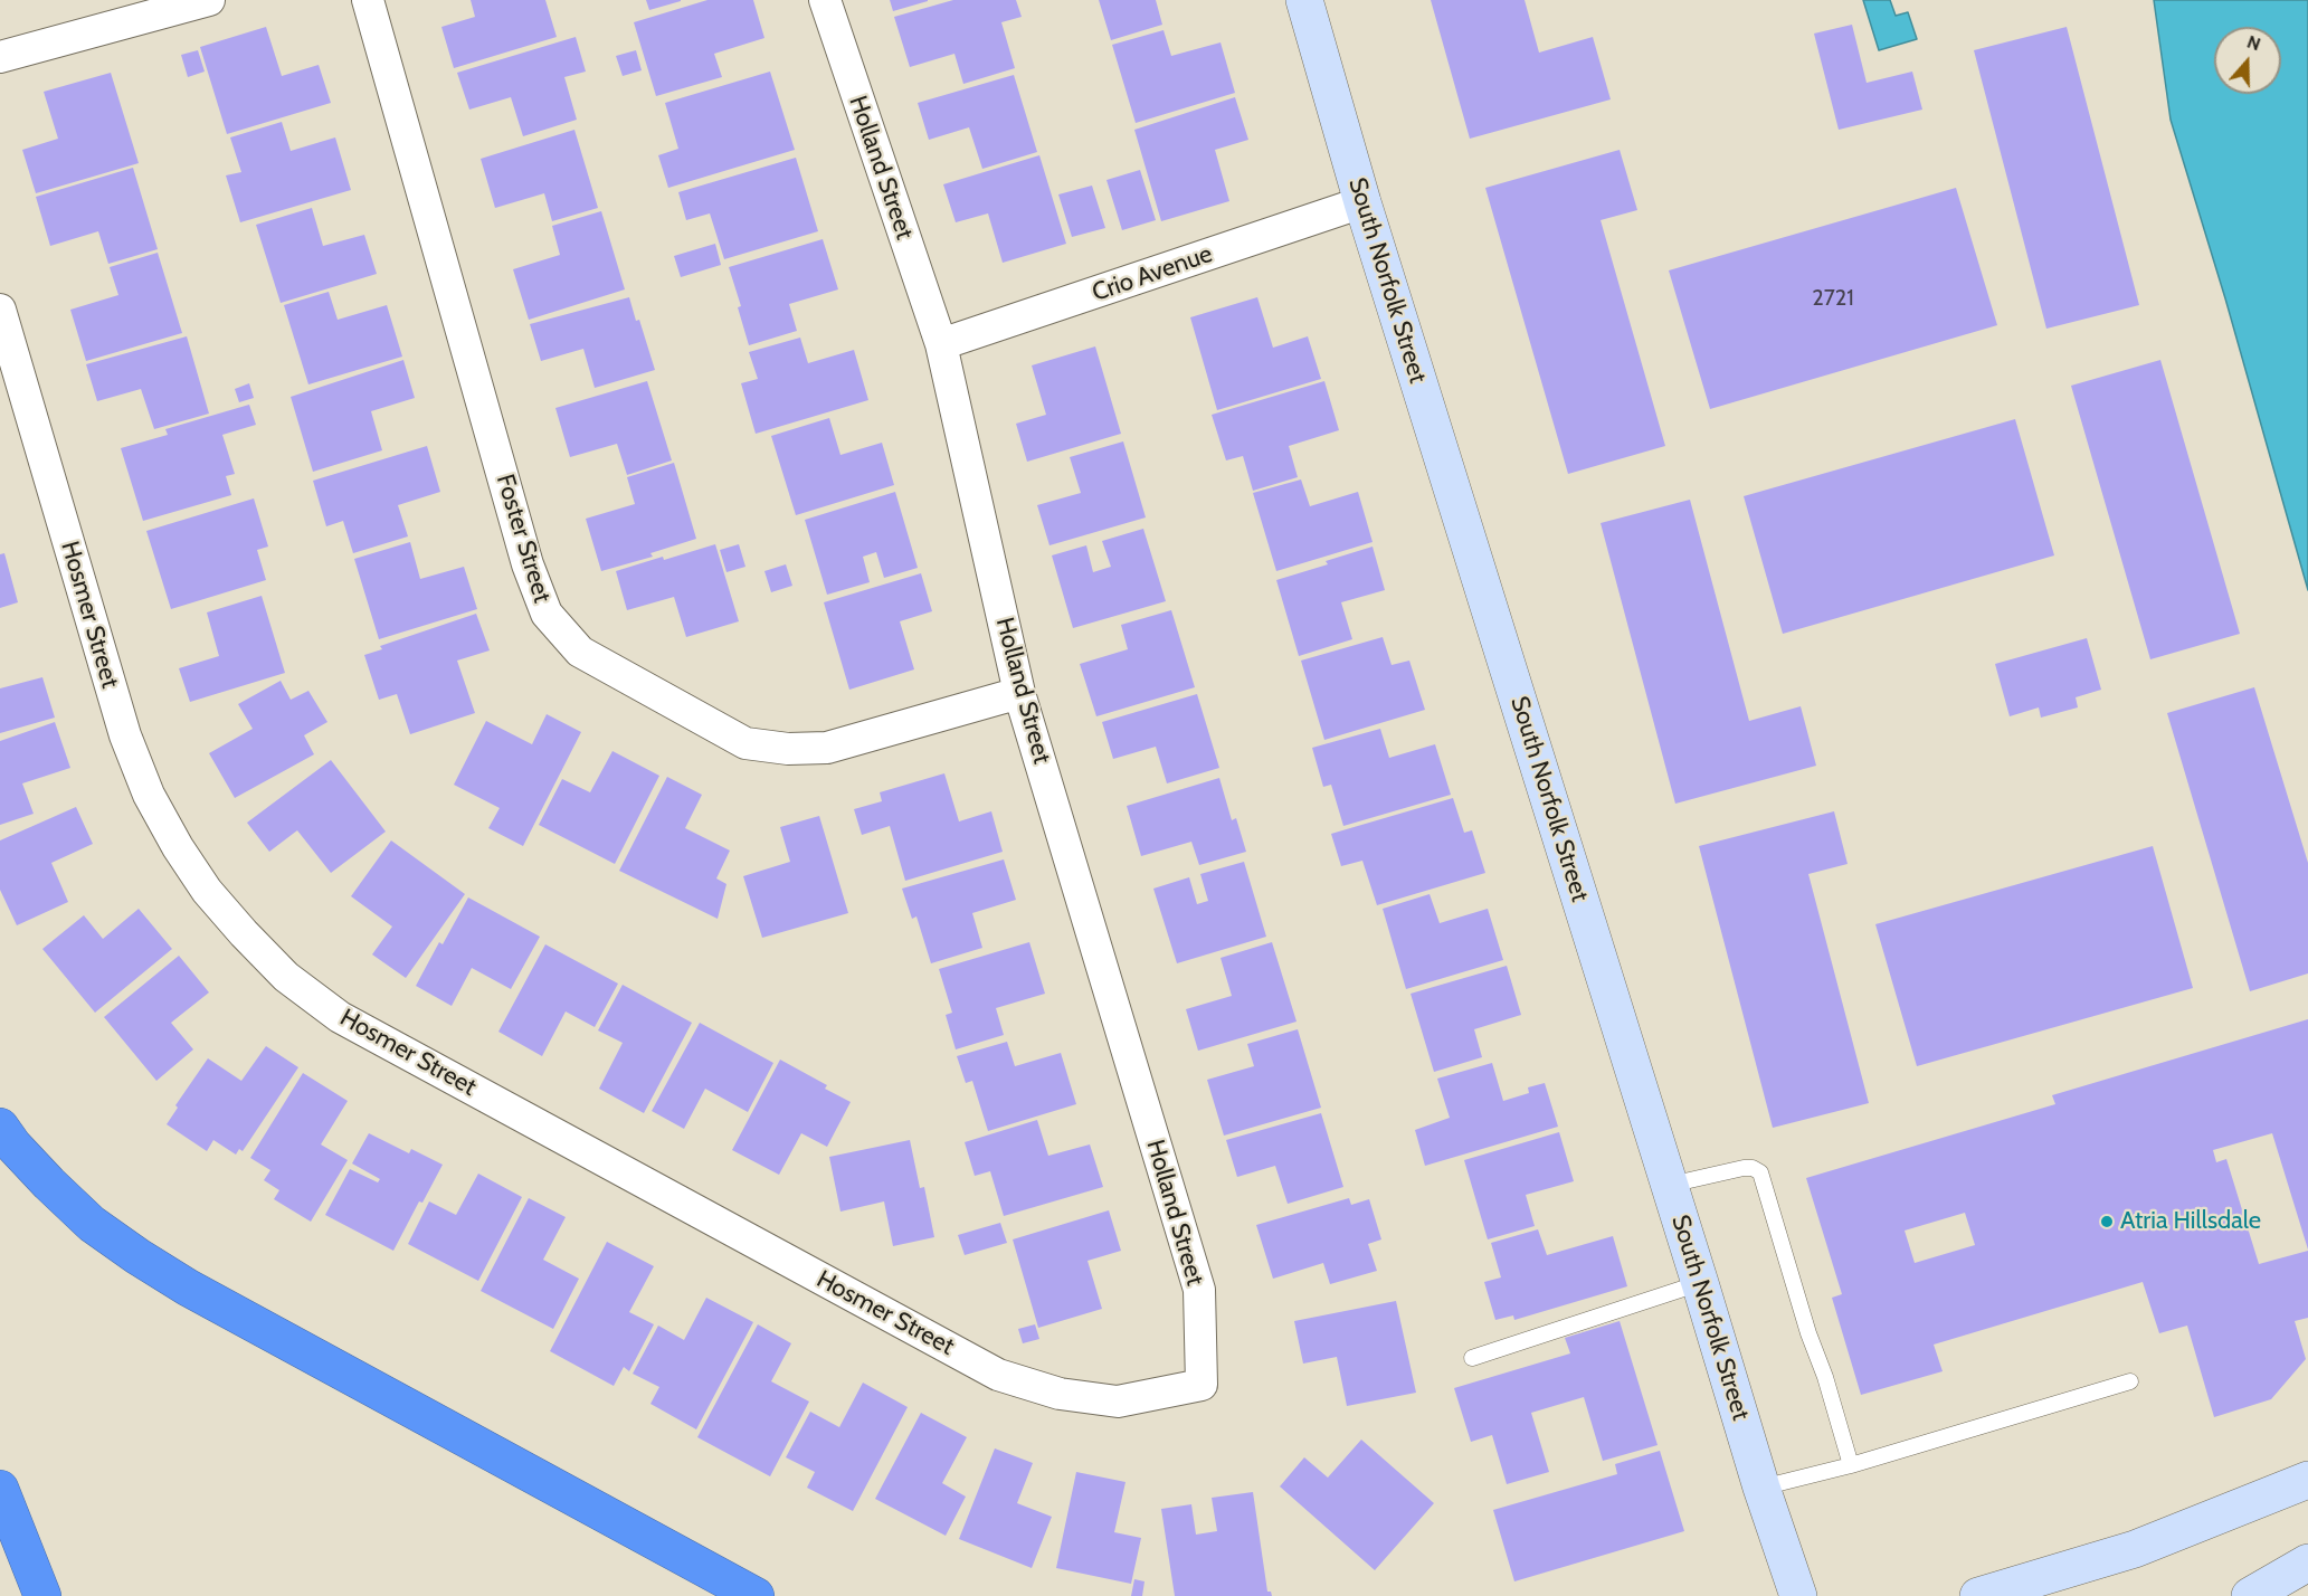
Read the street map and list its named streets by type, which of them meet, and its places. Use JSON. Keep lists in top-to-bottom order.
{
  "streets": {
    "main road": ["South Norfolk Street"],
    "street": [
      "Holland Street",
      "Crio Avenue",
      "Foster Street",
      "Hosmer Street"
    ]
  },
  "crossings": [
    ["Holland Street", "Crio Avenue"],
    ["Holland Street", "Foster Street"],
    ["Holland Street", "Hosmer Street"],
    ["Crio Avenue", "South Norfolk Street"]
  ],
  "places": ["Atria Hillsdale"],
  "house_numbers": ["2721"],
  "north": "top"
}
